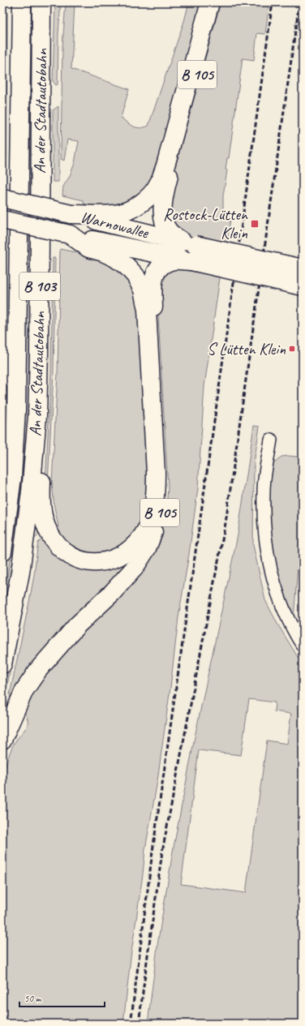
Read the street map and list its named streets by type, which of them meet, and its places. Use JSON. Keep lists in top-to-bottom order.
{
  "streets": {
    "highway": [
      "B 105",
      "An der Stadtautobahn",
      "Warnowallee",
      "B 103"
    ]
  },
  "crossings": [
    ["B 105", "Warnowallee"],
    ["An der Stadtautobahn", "B 103"]
  ],
  "places": {
    "transit": ["Rostock-Lütten Klein", "S Lütten Klein"]
  },
  "scale_bar": "50 m"
}
